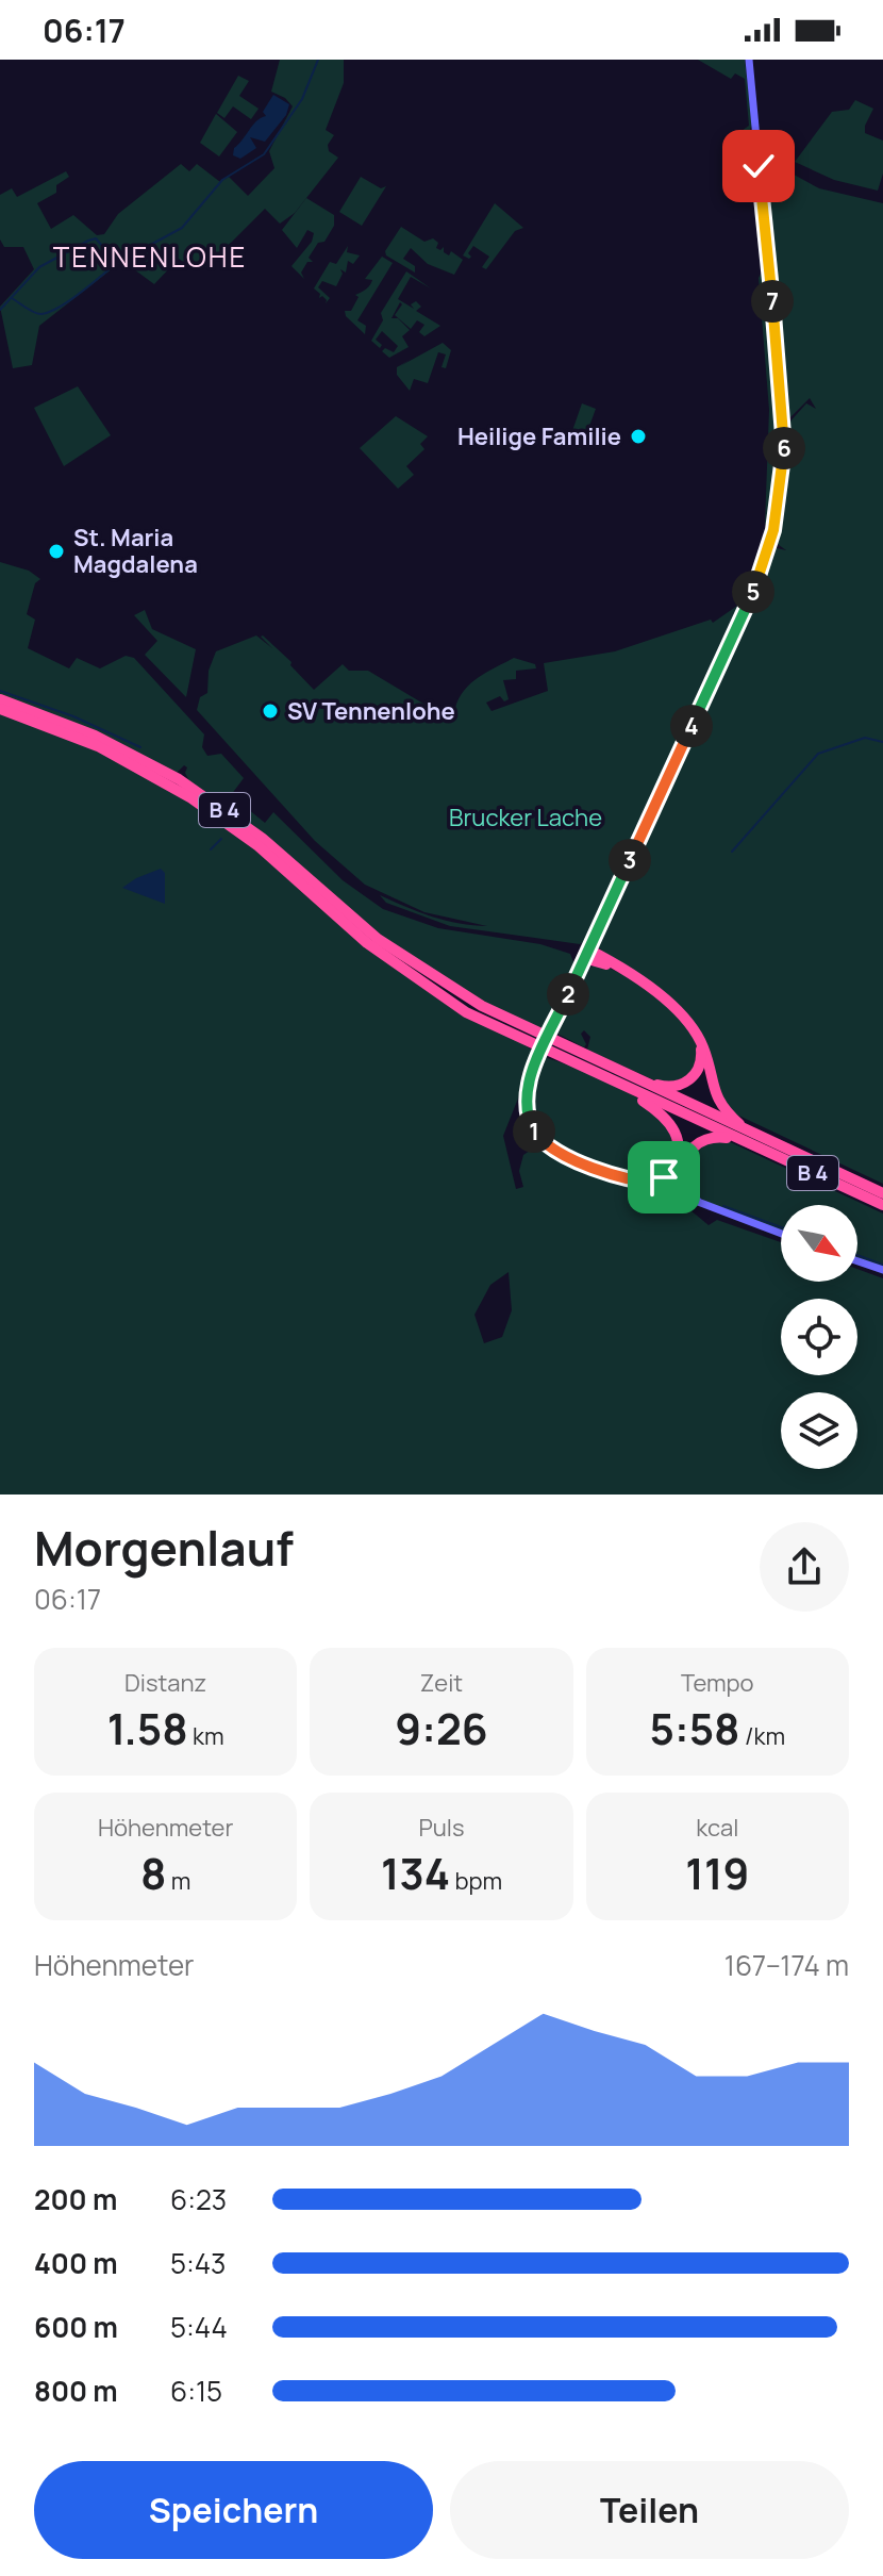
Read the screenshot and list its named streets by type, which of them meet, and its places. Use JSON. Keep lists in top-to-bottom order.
{
  "streets": {
    "highway": ["B 4"]
  },
  "districts": ["TENNENLOHE"],
  "parks": ["Brucker Lache"],
  "places": ["Heilige Familie", "St. Maria Magdalena", "SV Tennenlohe"],
  "north": "bottom right",
  "page": {
    "status": "06:17",
    "pins": [
      "7",
      "6",
      "5",
      "4",
      "3",
      "2",
      "1"
    ],
    "heading": ["Morgenlauf", "06:17"],
    "stats": [
      ["Distanz", "1.58 km"],
      ["Zeit", "9:26"],
      ["Tempo", "5:58 /km"],
      ["Höhenmeter", "8 m"],
      ["Puls", "134 bpm"],
      ["kcal", "119"]
    ],
    "chart": ["Höhenmeter", "167–174 m"],
    "list": [
      {
        "name": "200 m",
        "note": "6:23"
      },
      {
        "name": "400 m",
        "note": "5:43"
      },
      {
        "name": "600 m",
        "note": "5:44"
      },
      {
        "name": "800 m",
        "note": "6:15"
      }
    ],
    "buttons": ["Speichern", "Teilen"]
  }
}
